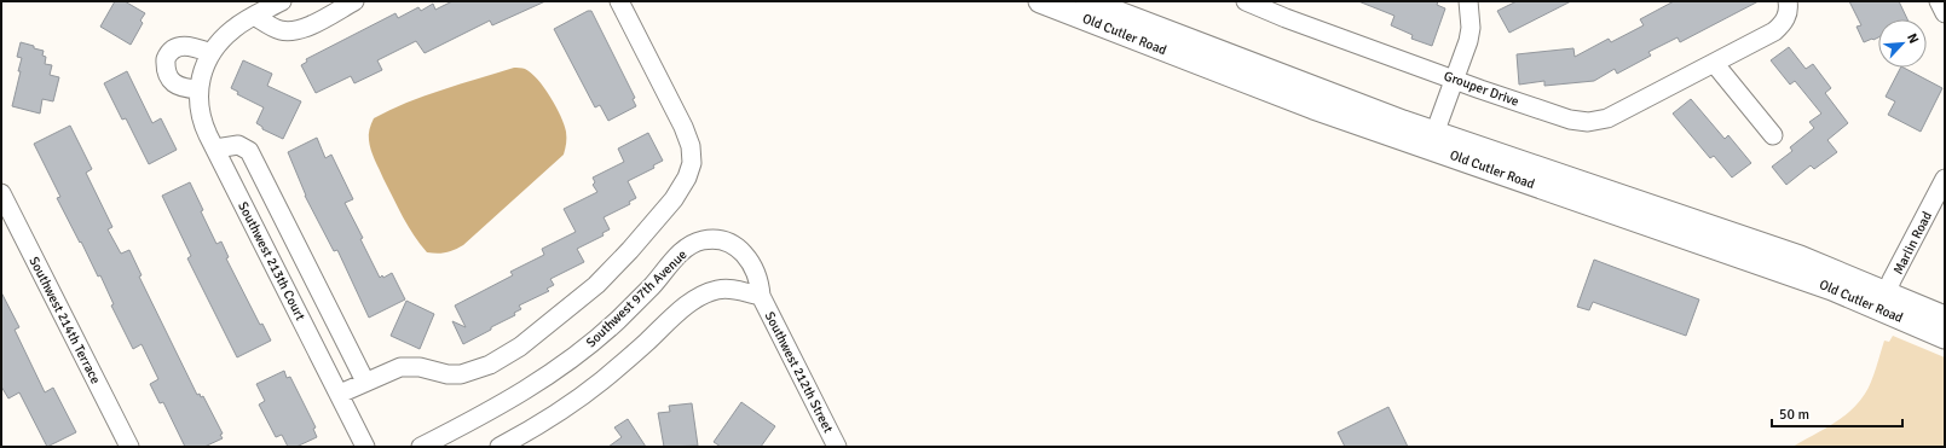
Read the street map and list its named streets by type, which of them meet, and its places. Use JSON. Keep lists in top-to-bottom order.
{
  "streets": {
    "main road": ["Old Cutler Road"],
    "street": [
      "Grouper Drive",
      "Marlin Road",
      "Southwest 213th Court",
      "Southwest 97th Avenue",
      "Southwest 214th Terrace",
      "Southwest 212th Street"
    ]
  },
  "crossings": [
    ["Old Cutler Road", "Marlin Road"],
    ["Southwest 97th Avenue", "Southwest 212th Street"]
  ],
  "scale_bar": "50 m",
  "north": "top right"
}
